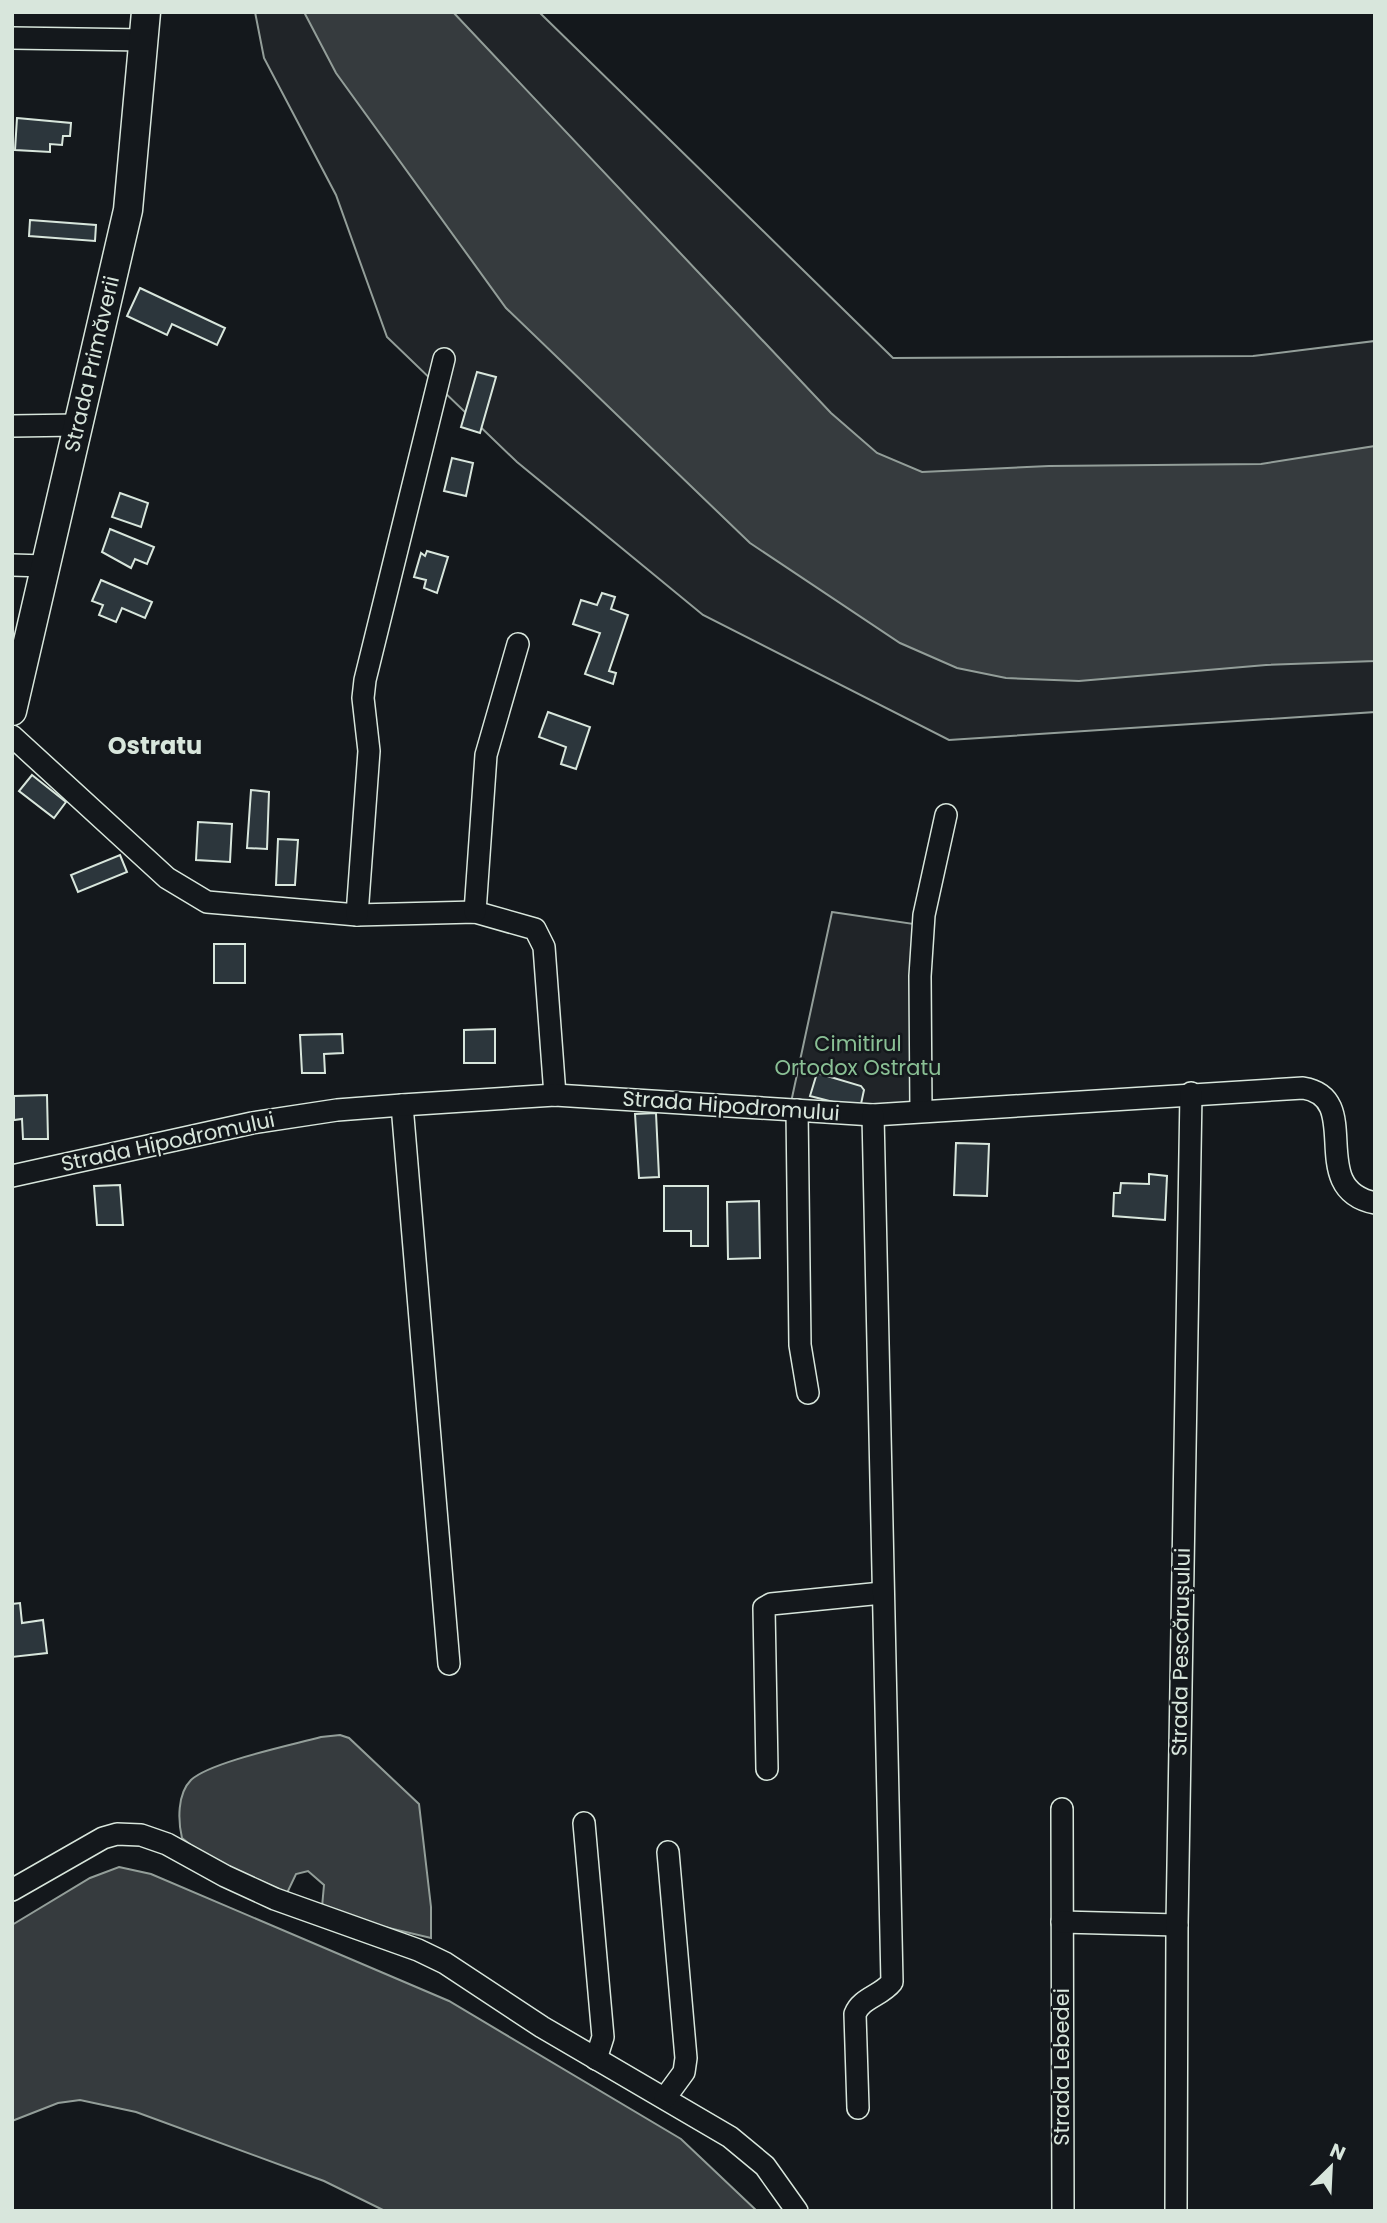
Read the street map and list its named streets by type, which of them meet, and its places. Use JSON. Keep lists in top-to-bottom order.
{
  "streets": {
    "main road": ["Strada Primăverii"],
    "street": ["Strada Hipodromului", "Strada Pescărușului", "Strada Lebedei"]
  },
  "crossings": [
    ["Strada Hipodromului", "Strada Pescărușului"]
  ],
  "districts": ["Ostratu"],
  "parks": ["Cimitirul Ortodox Ostratu"],
  "north": "top right"
}
